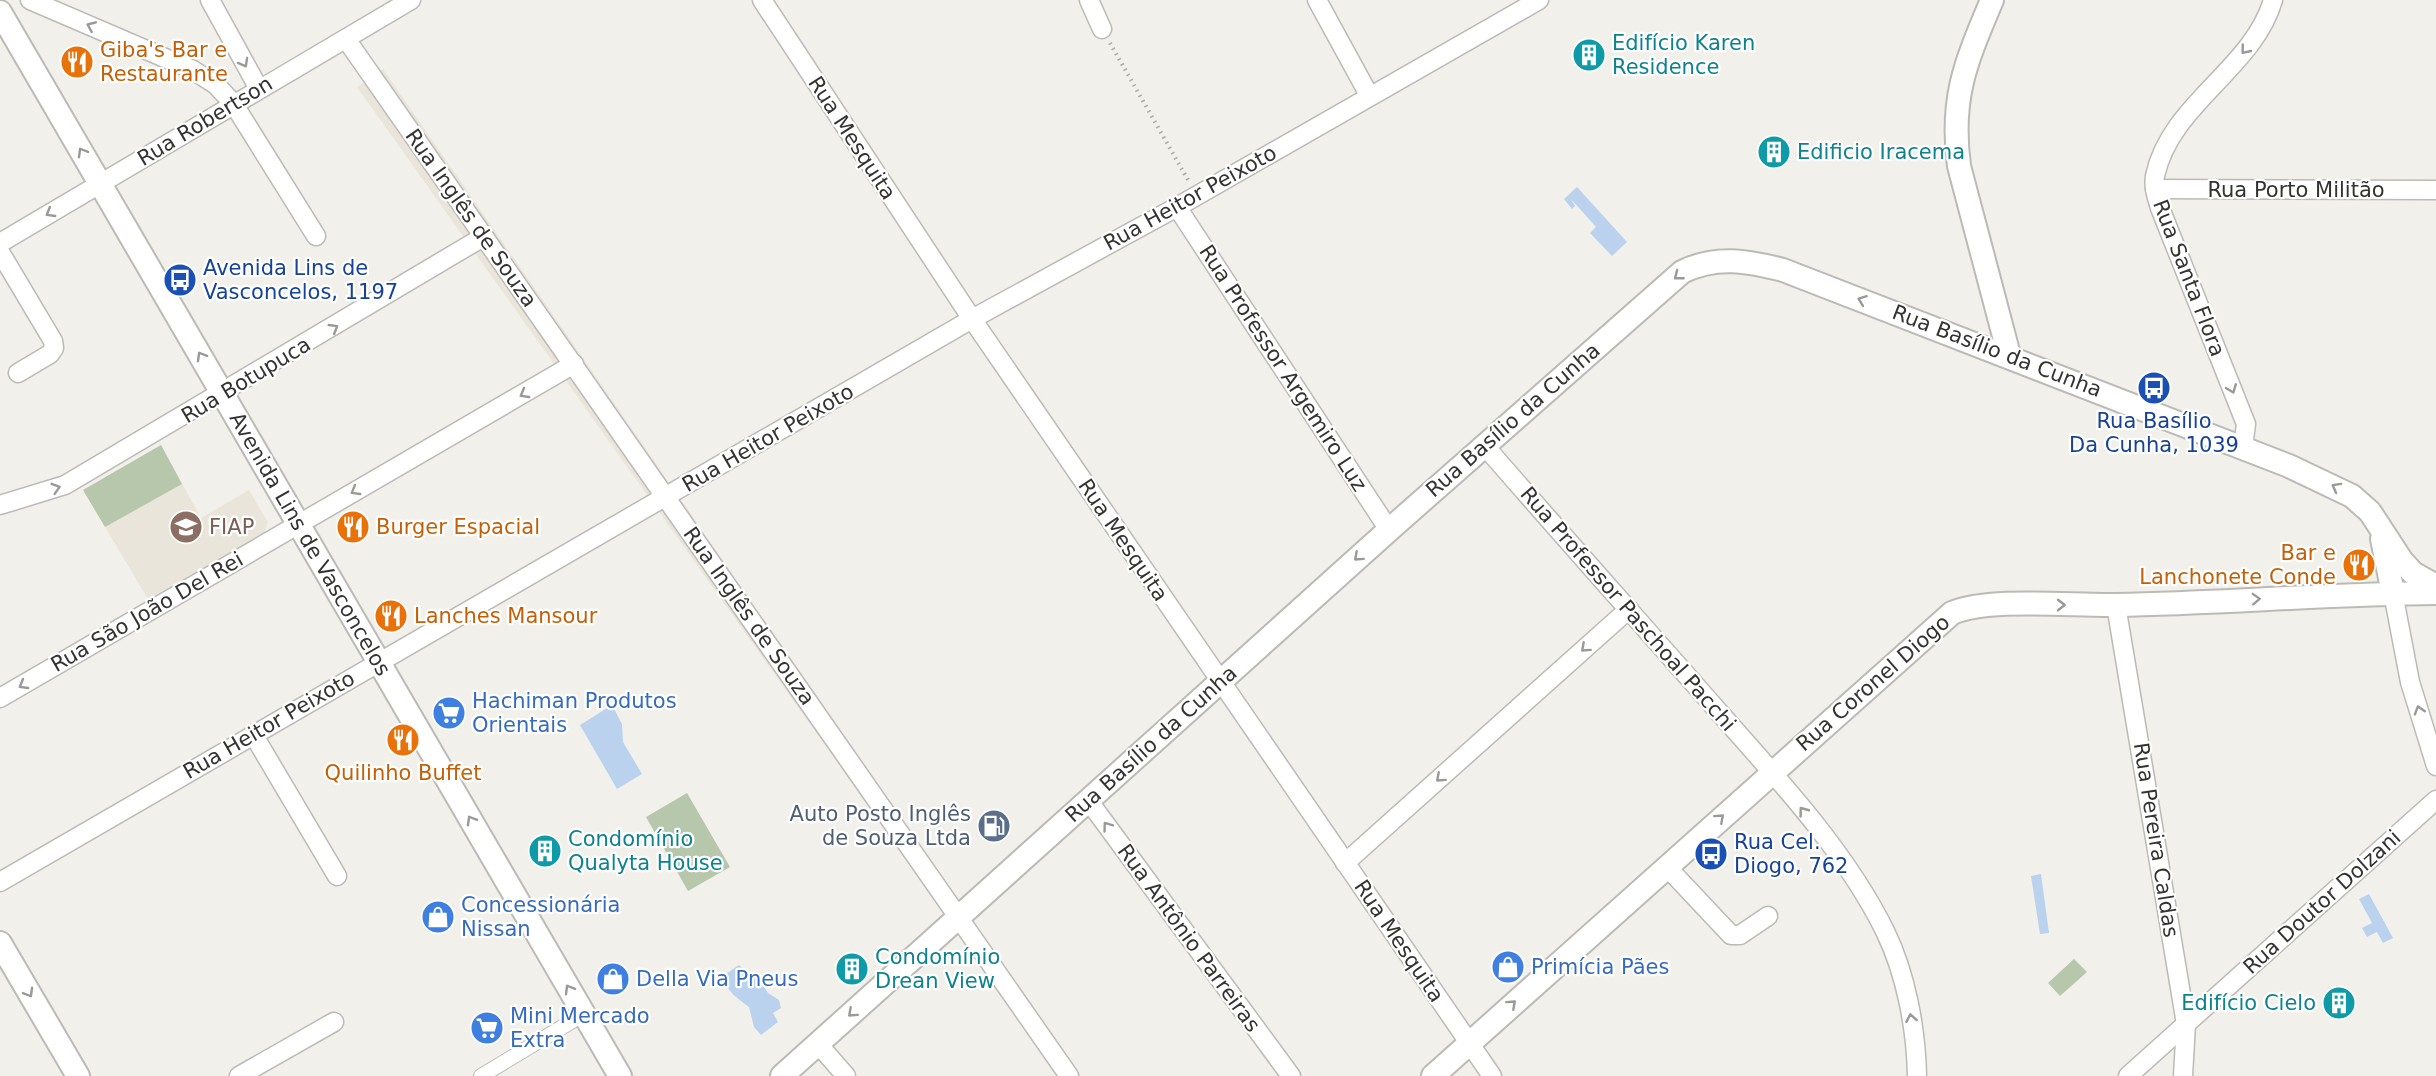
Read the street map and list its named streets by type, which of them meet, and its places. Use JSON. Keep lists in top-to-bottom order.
{
  "streets": {
    "street": [
      "Rua Robertson",
      "Rua Mesquita",
      "Rua Porto Militão",
      "Rua Heitor Peixoto",
      "Rua Inglês de Souza",
      "Rua Santa Flora",
      "Rua Basílio da Cunha",
      "Rua Professor Argemiro Luz",
      "Rua Botupuca",
      "Avenida Lins de Vasconcelos",
      "Rua Professor Paschoal Pacchi",
      "Rua São João Del Rei",
      "Rua Coronel Diogo",
      "Rua Pereira Caldas",
      "Rua Doutor Dolzani",
      "Rua Antônio Parreiras"
    ]
  },
  "crossings": [
    ["Rua Robertson", "Rua Inglês de Souza"],
    ["Rua Robertson", "Avenida Lins de Vasconcelos"],
    ["Rua Mesquita", "Rua Heitor Peixoto"],
    ["Rua Mesquita", "Rua Basílio da Cunha"],
    ["Rua Mesquita", "Rua Coronel Diogo"],
    ["Rua Porto Militão", "Rua Santa Flora"],
    ["Rua Heitor Peixoto", "Rua Inglês de Souza"],
    ["Rua Heitor Peixoto", "Rua Professor Argemiro Luz"],
    ["Rua Heitor Peixoto", "Avenida Lins de Vasconcelos"],
    ["Rua Inglês de Souza", "Rua Basílio da Cunha"],
    ["Rua Inglês de Souza", "Rua Botupuca"],
    ["Rua Inglês de Souza", "Rua São João Del Rei"],
    ["Rua Santa Flora", "Rua Basílio da Cunha"],
    ["Rua Basílio da Cunha", "Rua Professor Argemiro Luz"],
    ["Rua Basílio da Cunha", "Rua Professor Paschoal Pacchi"],
    ["Rua Basílio da Cunha", "Rua Antônio Parreiras"],
    ["Rua Botupuca", "Avenida Lins de Vasconcelos"],
    ["Avenida Lins de Vasconcelos", "Rua São João Del Rei"],
    ["Rua Professor Paschoal Pacchi", "Rua Coronel Diogo"],
    ["Rua Coronel Diogo", "Rua Pereira Caldas"],
    ["Rua Pereira Caldas", "Rua Doutor Dolzani"]
  ],
  "one_way": [
    "Rua Santa Flora",
    "Rua Basílio da Cunha",
    "Rua Botupuca",
    "Rua Professor Paschoal Pacchi",
    "Rua São João Del Rei",
    "Rua Coronel Diogo",
    "Rua Antônio Parreiras"
  ],
  "places": {
    "building": [
      "Edifício Karen Residence",
      "Edificio Iracema",
      "Condomínio Qualyta House",
      "Condomínio Drean View",
      "Edifício Cielo"
    ],
    "restaurant": [
      "Giba's Bar e Restaurante",
      "Burger Espacial",
      "Bar e Lanchonete Conde",
      "Lanches Mansour",
      "Quilinho Buffet"
    ],
    "bus stop": ["Avenida Lins de Vasconcelos, 1197", "Rua Basílio Da Cunha, 1039", "Rua Cel. Diogo, 762"],
    "school or university": ["FIAP"],
    "supermarket": ["Hachiman Produtos Orientais", "Mini Mercado Extra"],
    "fuel station": ["Auto Posto Inglês de Souza Ltda"],
    "shop": ["Concessionária Nissan", "Primícia Pães", "Della Via Pneus"]
  }
}
